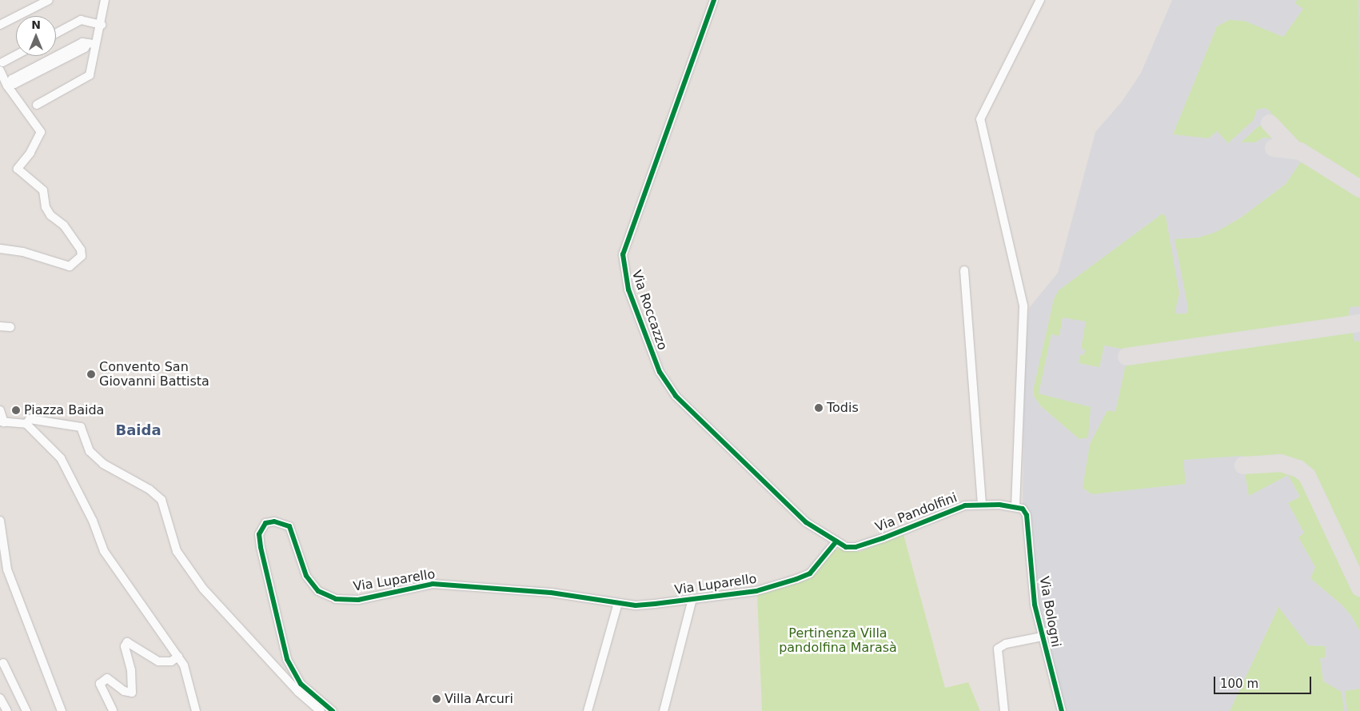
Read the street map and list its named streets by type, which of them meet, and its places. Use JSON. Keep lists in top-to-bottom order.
{
  "streets": {
    "street": [
      "Via Roccazzo",
      "Via Pandolfini",
      "Via Luparello",
      "Via Bologni"
    ]
  },
  "crossings": [
    ["Via Roccazzo", "Via Pandolfini"],
    ["Via Roccazzo", "Via Luparello"],
    ["Via Pandolfini", "Via Luparello"],
    ["Via Pandolfini", "Via Bologni"]
  ],
  "districts": ["Baida"],
  "parks": ["Pertinenza Villa pandolfina Marasà"],
  "places": [
    "Convento San Giovanni Battista",
    "Todis",
    "Piazza Baida",
    "Villa Arcuri"
  ],
  "scale_bar": "100 m",
  "north": "top"
}
